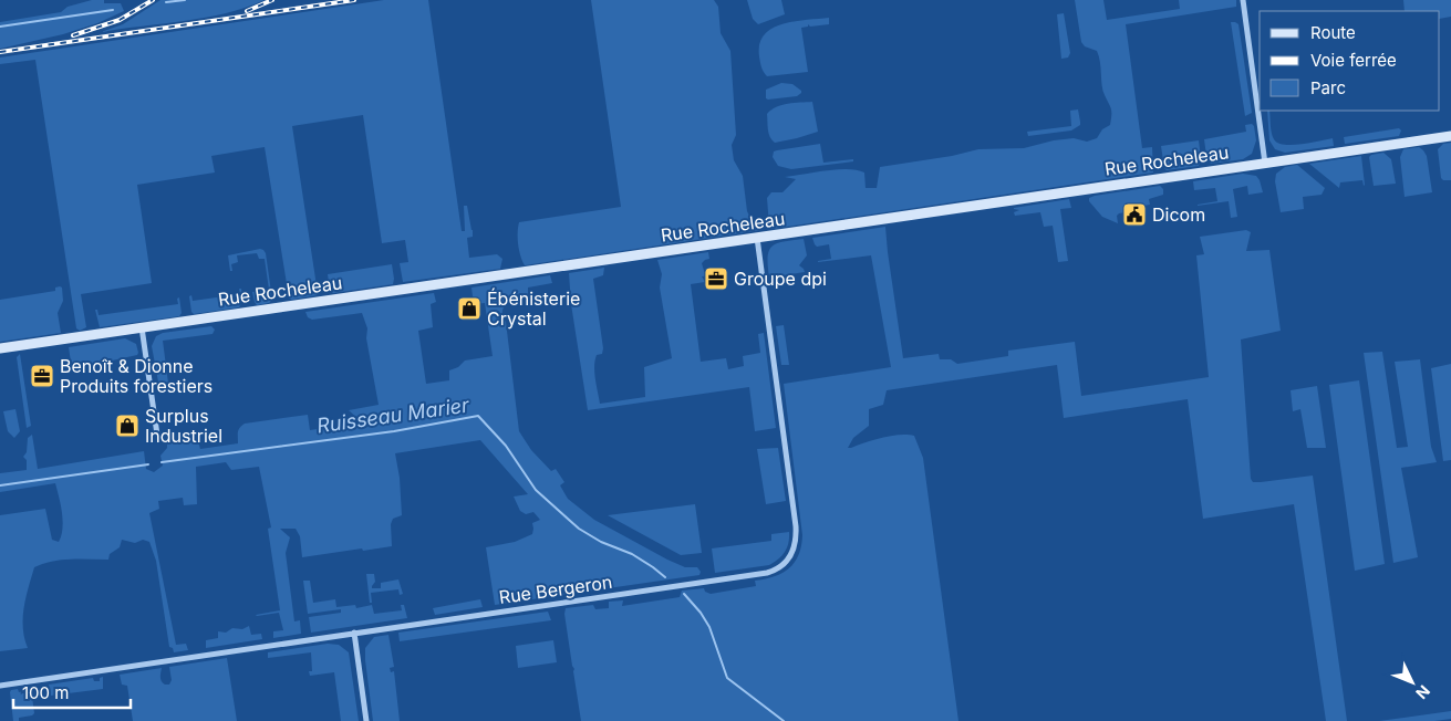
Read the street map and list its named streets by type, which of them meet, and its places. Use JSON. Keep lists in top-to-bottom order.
{
  "streets": {
    "street": ["Rue Rocheleau", "Rue Bergeron"]
  },
  "crossings": [
    ["Rue Rocheleau", "Rue Bergeron"]
  ],
  "water": ["Ruisseau Marier"],
  "places": {
    "public building": ["Dicom"],
    "office": ["Groupe dpi", "Benoît & Dionne Produits forestiers"],
    "shop": ["Ébénisterie Crystal", "Surplus Industriel"]
  },
  "legend": ["Route", "Voie ferrée", "Parc"],
  "scale_bar": "100 m",
  "north": "bottom right"
}
